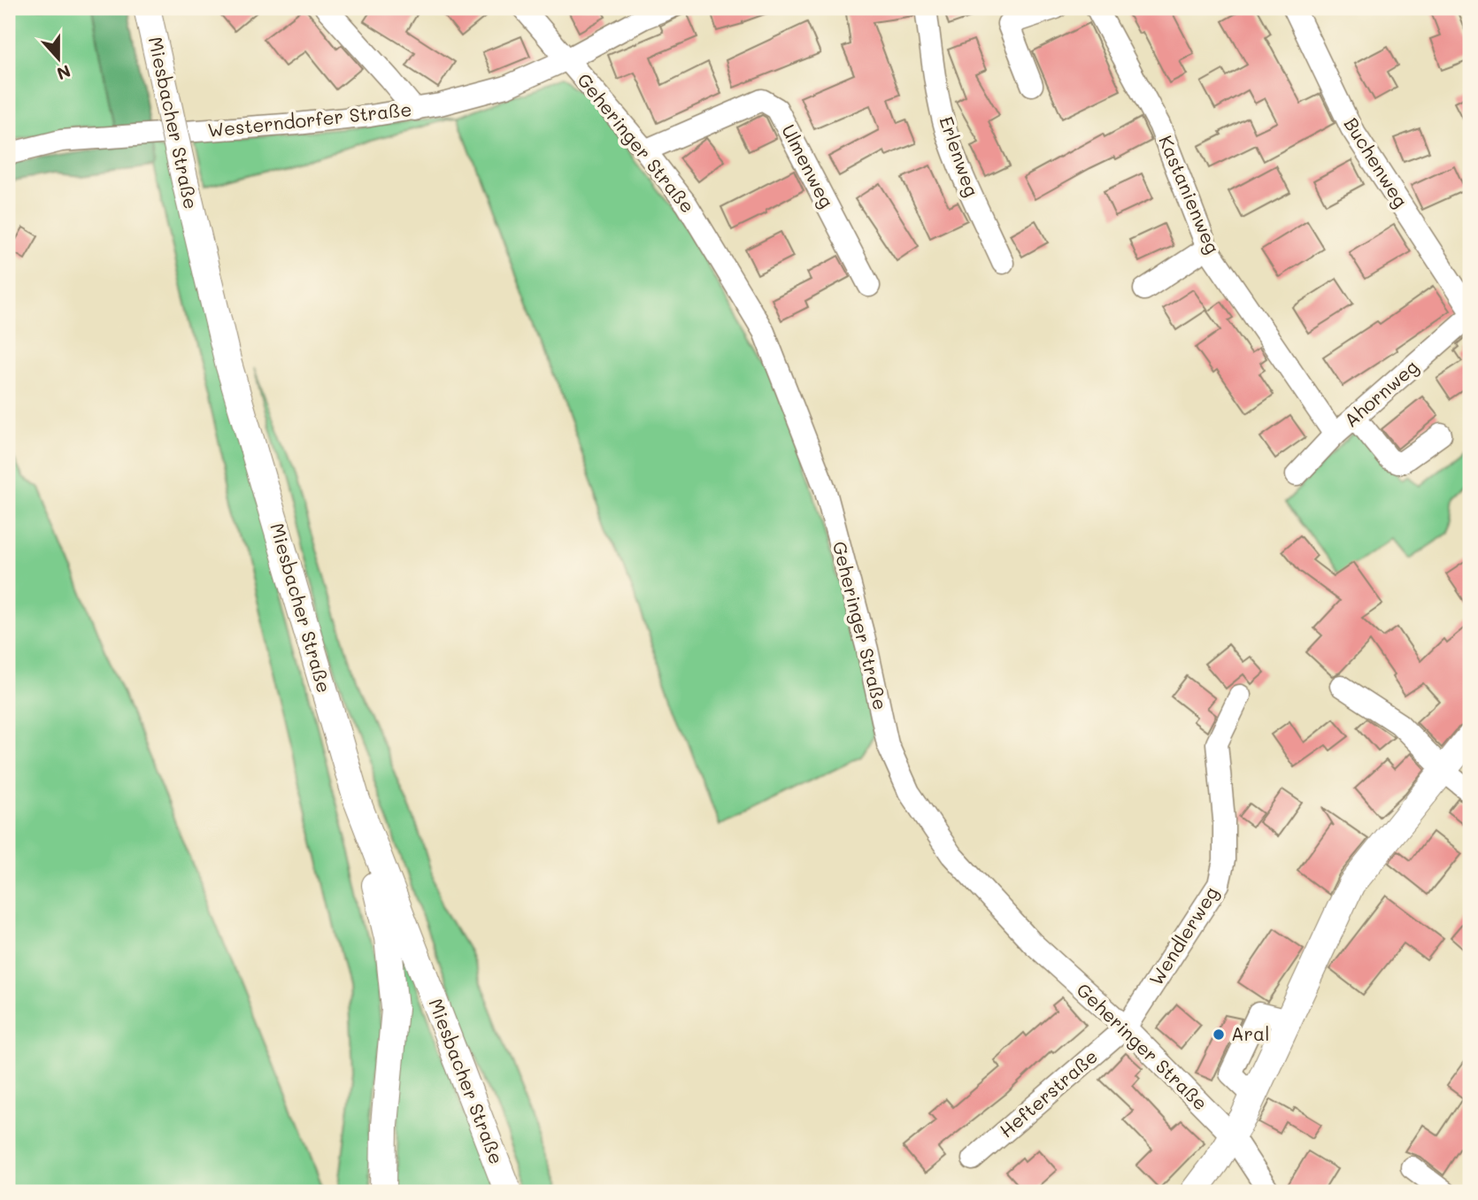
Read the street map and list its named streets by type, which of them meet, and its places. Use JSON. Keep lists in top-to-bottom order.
{
  "streets": {
    "main road": ["Miesbacher Straße"],
    "street": [
      "Westerndorfer Straße",
      "Geheringer Straße",
      "Erlenweg",
      "Buchenweg",
      "Ulmenweg",
      "Kastanienweg",
      "Ahornweg",
      "Wendlerweg",
      "Hefterstraße"
    ]
  },
  "crossings": [
    ["Westerndorfer Straße", "Geheringer Straße"],
    ["Geheringer Straße", "Ulmenweg"],
    ["Geheringer Straße", "Wendlerweg"],
    ["Geheringer Straße", "Hefterstraße"],
    ["Kastanienweg", "Ahornweg"],
    ["Wendlerweg", "Hefterstraße"]
  ],
  "places": ["Aral"],
  "north": "bottom"
}
